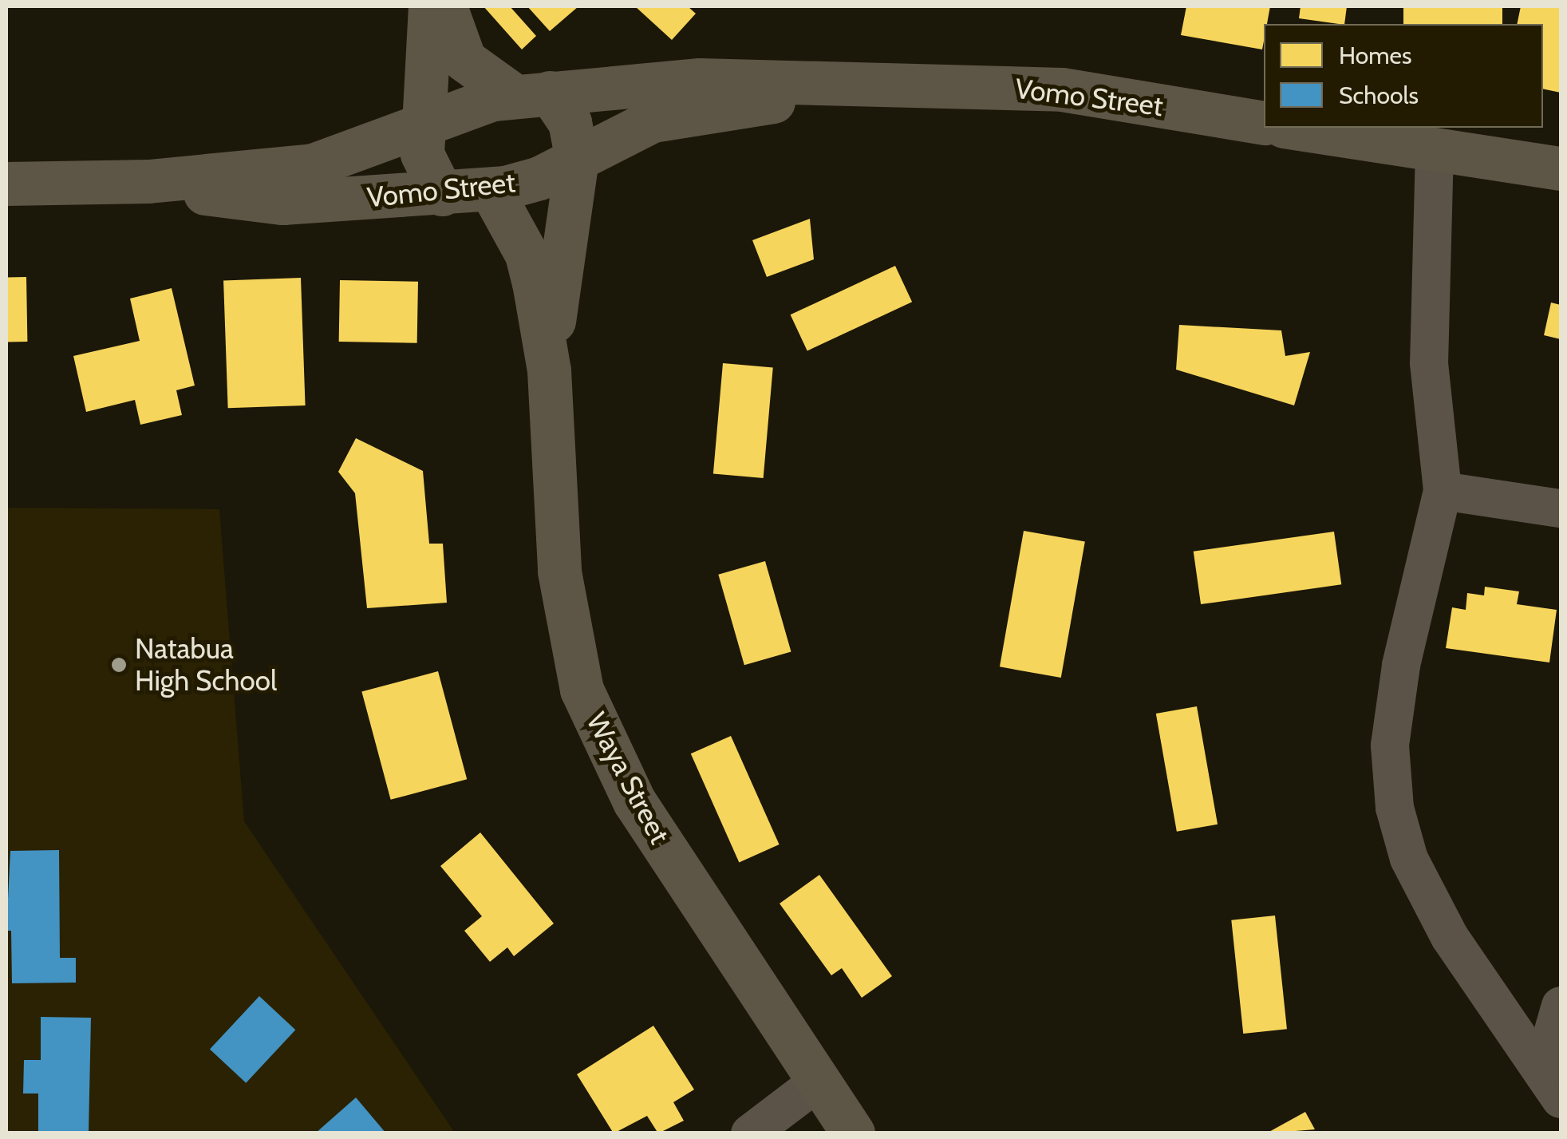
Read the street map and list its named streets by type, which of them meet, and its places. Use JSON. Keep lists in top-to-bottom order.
{
  "streets": {
    "main road": ["Vomo Street", "Waya Street"]
  },
  "crossings": [
    ["Vomo Street", "Waya Street"]
  ],
  "places": ["Natabua High School"],
  "legend": ["Homes", "Schools"]
}
